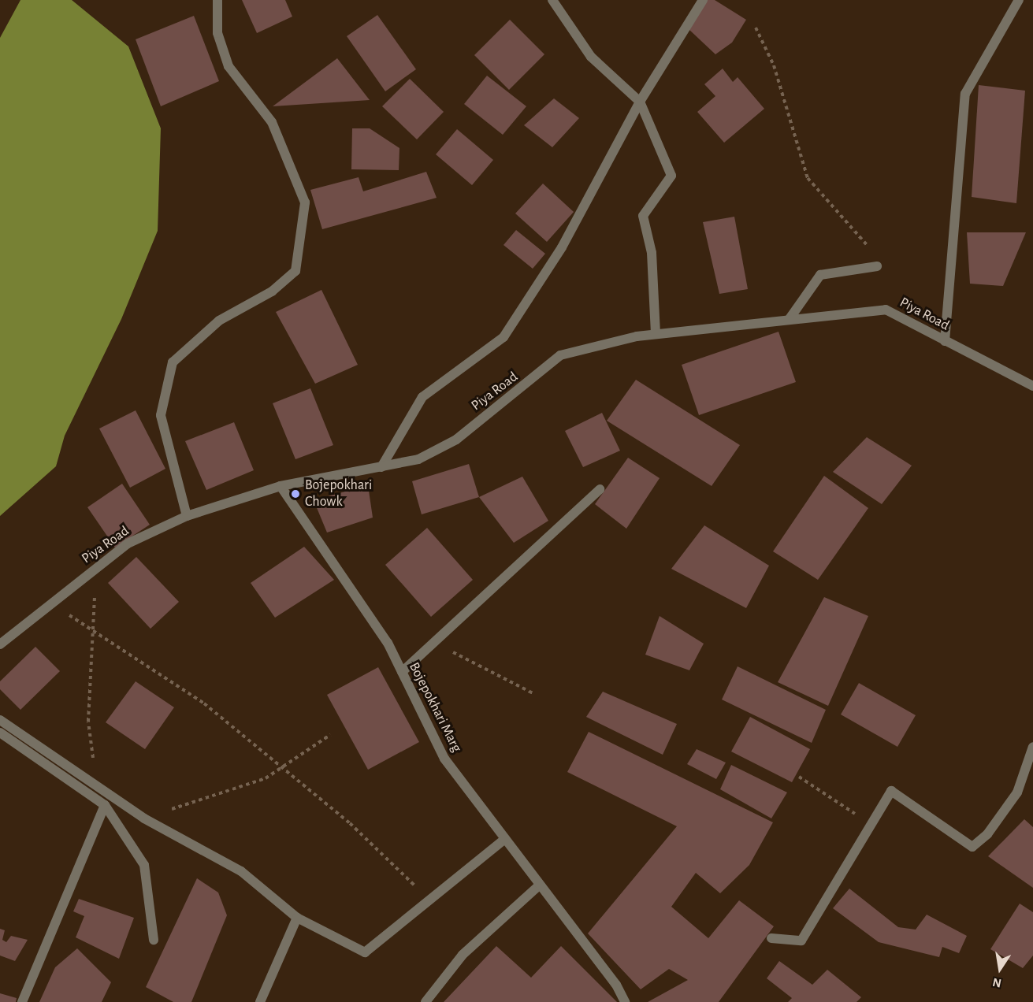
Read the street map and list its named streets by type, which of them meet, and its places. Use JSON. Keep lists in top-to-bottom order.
{
  "streets": {
    "street": ["Piya Road", "Bojepokhari Marg"]
  },
  "crossings": [
    ["Piya Road", "Bojepokhari Marg"]
  ],
  "places": ["Bojepokhari Chowk"],
  "north": "bottom"
}
